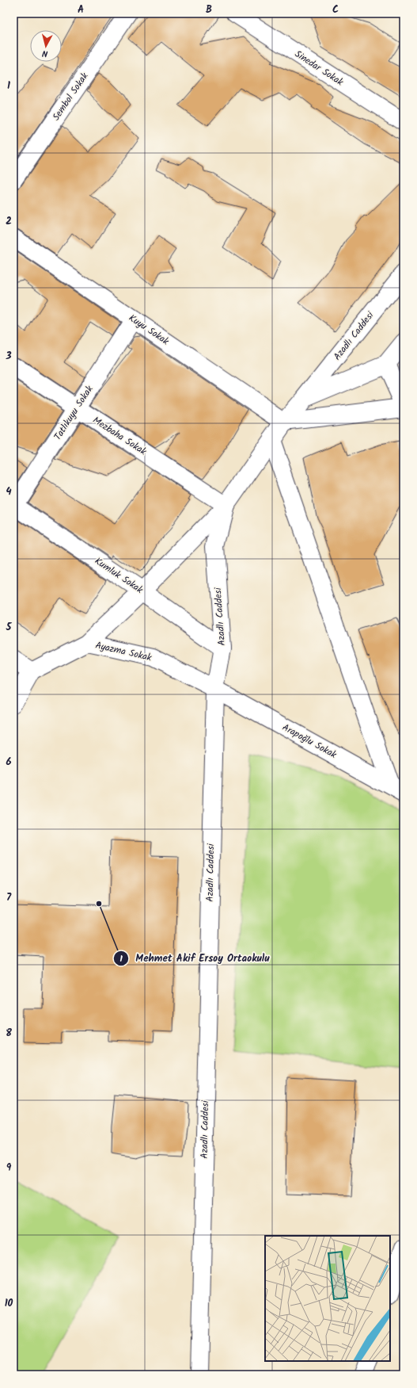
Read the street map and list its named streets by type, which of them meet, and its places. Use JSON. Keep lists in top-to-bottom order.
{
  "streets": {
    "street": [
      "Sinedar Sokak",
      "Sembol Sokak",
      "Kuyu Sokak",
      "Azadlı Caddesi",
      "Tatlıkuyu Sokak",
      "Mezbaha Sokak",
      "Kumluk Sokak",
      "Ayazma Sokak",
      "Arapoğlu Sokak"
    ]
  },
  "crossings": [
    ["Kuyu Sokak", "Azadlı Caddesi"],
    ["Kuyu Sokak", "Tatlıkuyu Sokak"],
    ["Azadlı Caddesi", "Mezbaha Sokak"],
    ["Azadlı Caddesi", "Kumluk Sokak"],
    ["Azadlı Caddesi", "Ayazma Sokak"],
    ["Azadlı Caddesi", "Arapoğlu Sokak"],
    ["Tatlıkuyu Sokak", "Mezbaha Sokak"],
    ["Tatlıkuyu Sokak", "Kumluk Sokak"],
    ["Ayazma Sokak", "Arapoğlu Sokak"]
  ],
  "places": ["Mehmet Akif Ersoy Ortaokulu"],
  "north": "bottom",
  "grid": {
    "columns": ["A", "B", "C"],
    "rows": [
      "1",
      "2",
      "3",
      "4",
      "5",
      "6",
      "7",
      "8",
      "9",
      "10"
    ]
  }
}
